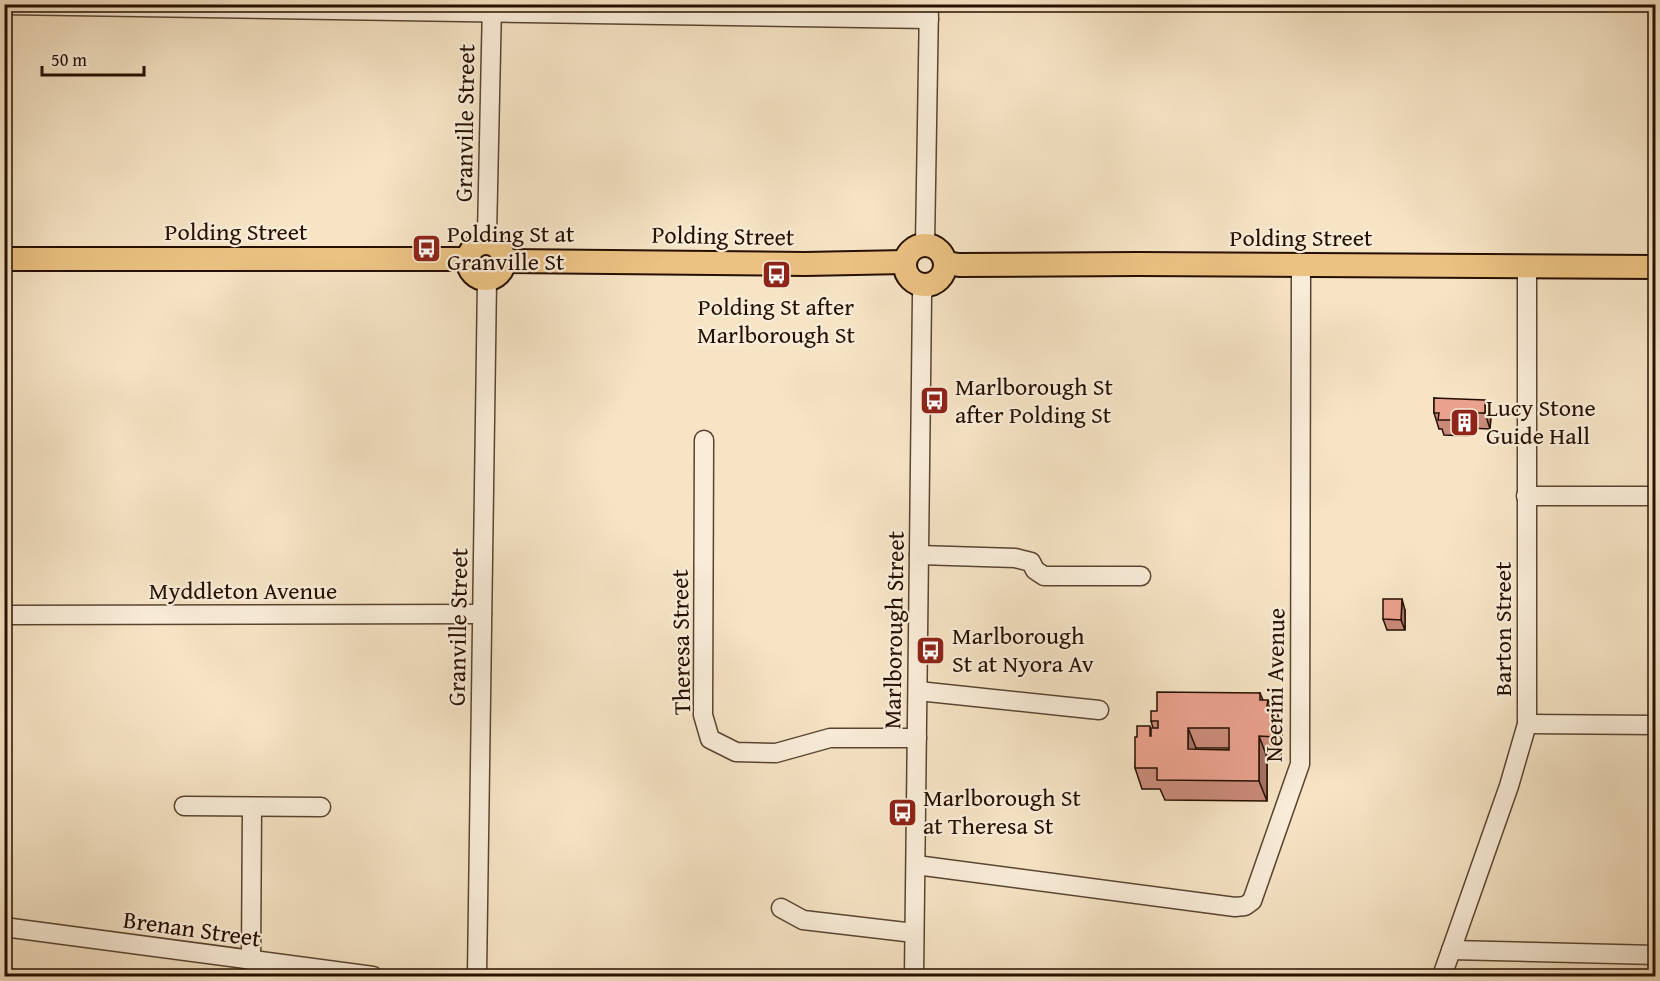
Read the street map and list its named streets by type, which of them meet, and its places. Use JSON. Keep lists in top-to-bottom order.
{
  "streets": {
    "main road": ["Polding Street"],
    "street": [
      "Granville Street",
      "Myddleton Avenue",
      "Barton Street",
      "Marlborough Street",
      "Theresa Street",
      "Neerini Avenue",
      "Brenan Street"
    ]
  },
  "crossings": [
    ["Granville Street", "Polding Street"],
    ["Granville Street", "Myddleton Avenue"],
    ["Polding Street", "Barton Street"],
    ["Polding Street", "Marlborough Street"],
    ["Polding Street", "Neerini Avenue"],
    ["Marlborough Street", "Theresa Street"],
    ["Marlborough Street", "Neerini Avenue"]
  ],
  "places": {
    "bus stop": [
      "Polding St at Granville St",
      "Polding St after Marlborough St",
      "Marlborough St after Polding St",
      "Marlborough St at Nyora Av",
      "Marlborough St at Theresa St"
    ],
    "building": ["Lucy Stone Guide Hall"]
  },
  "scale_bar": "50 m"
}
